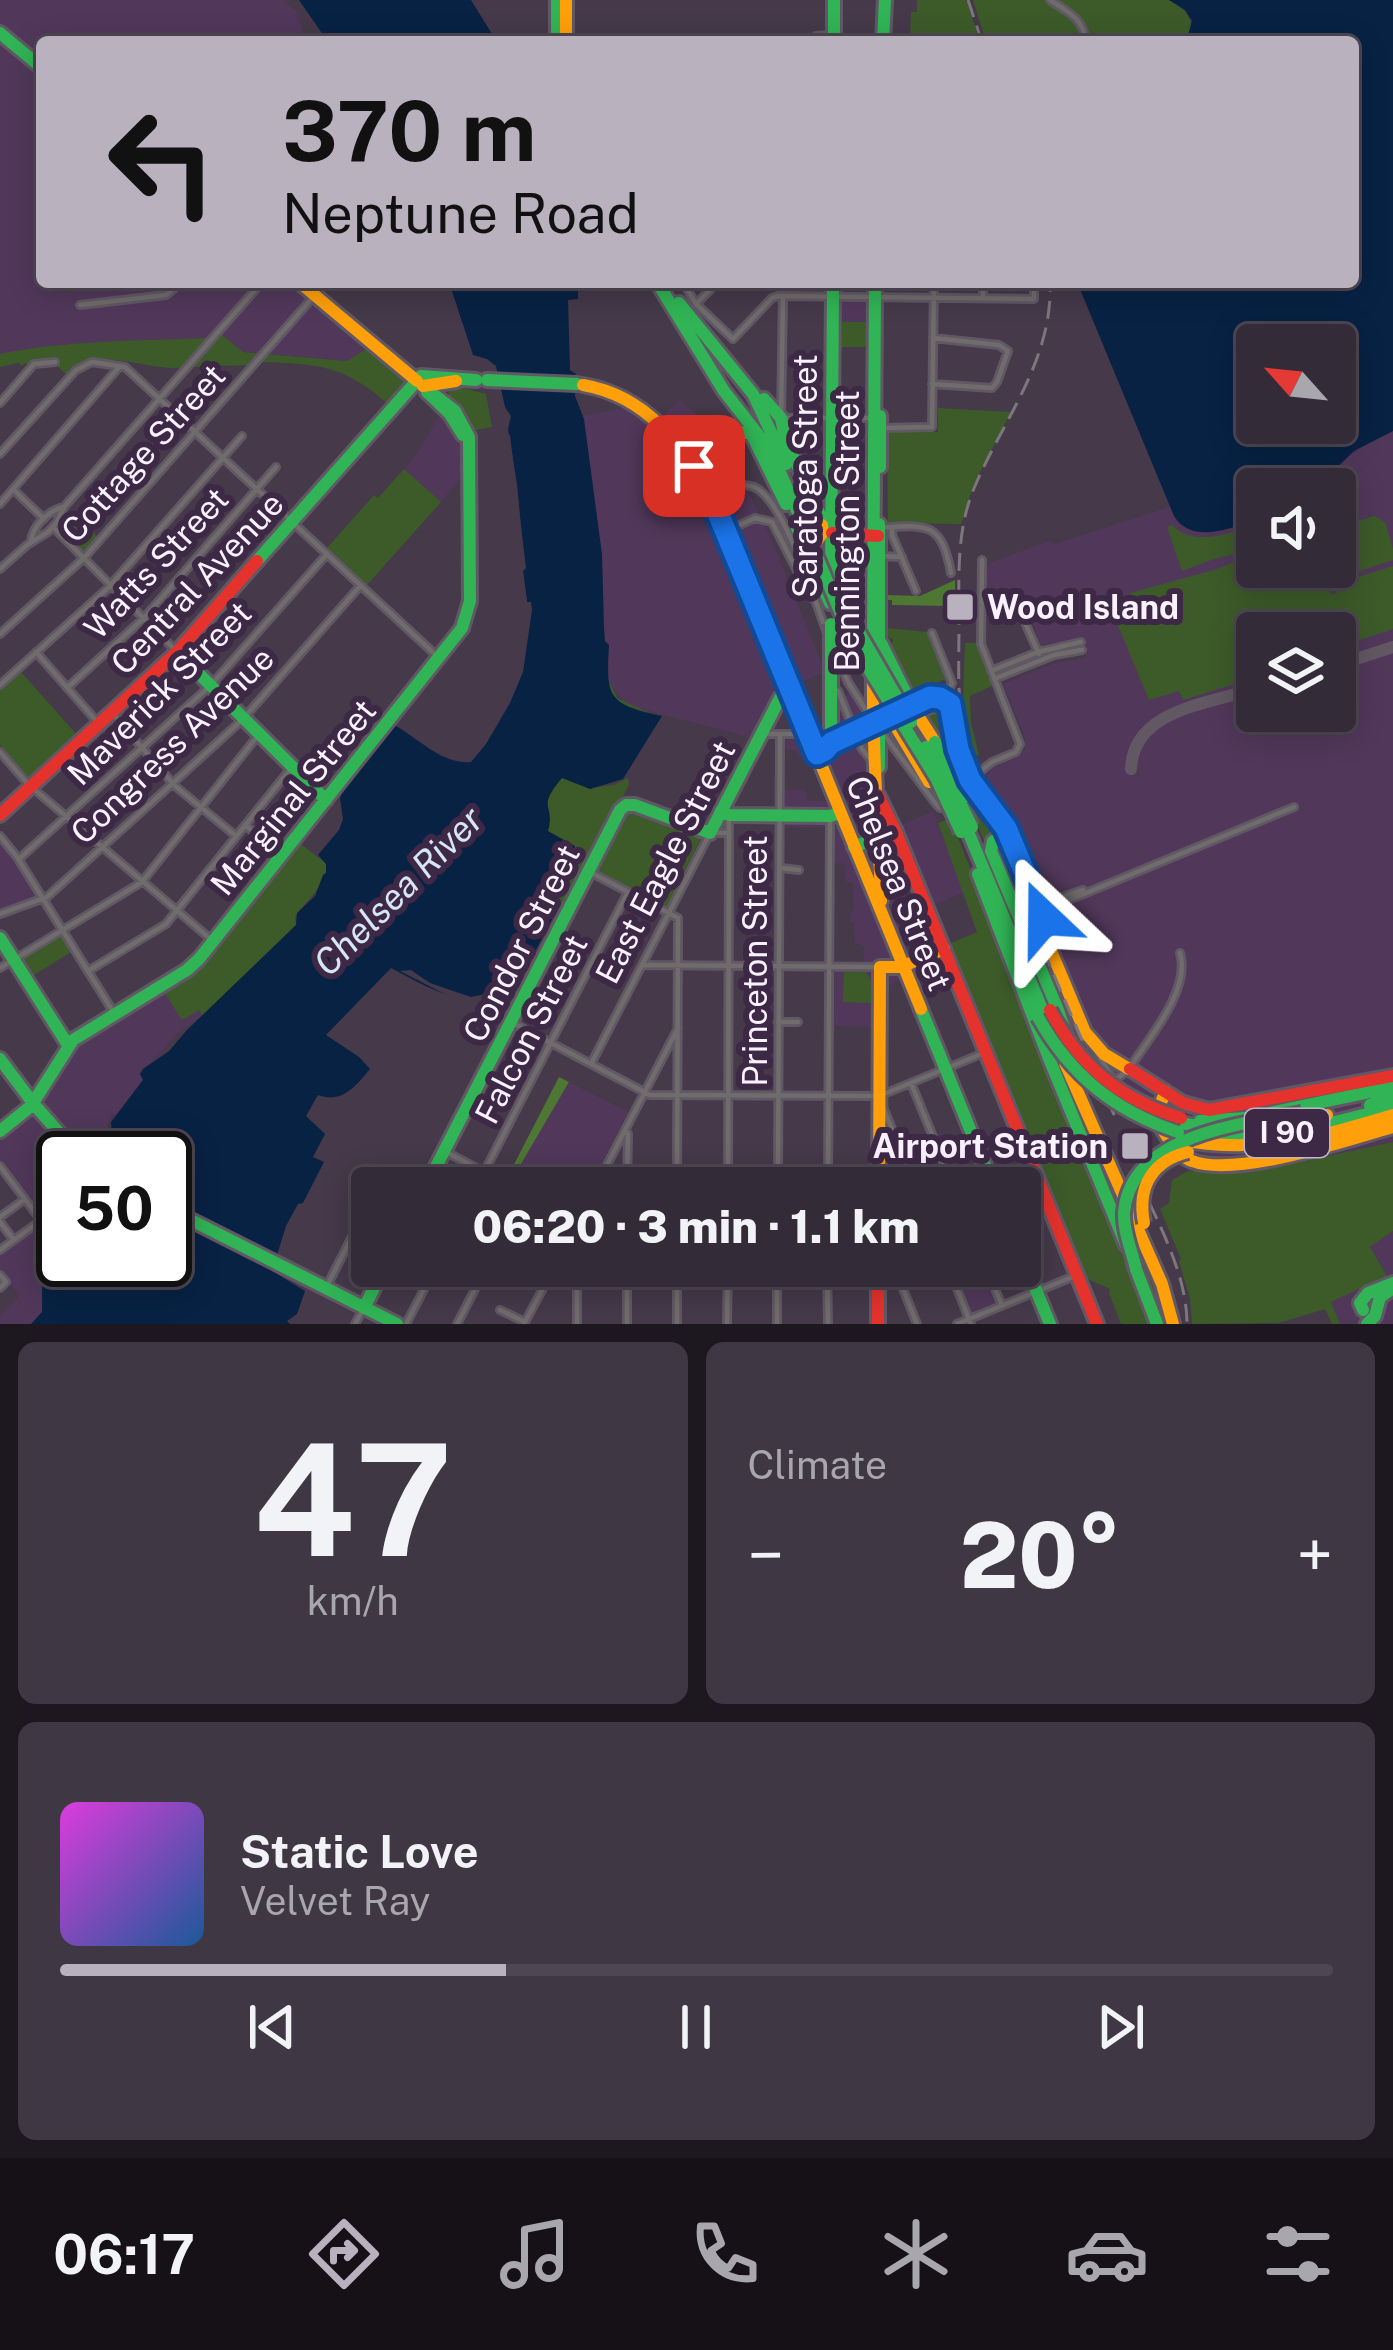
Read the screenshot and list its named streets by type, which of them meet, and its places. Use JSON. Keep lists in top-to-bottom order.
{
  "streets": {
    "main road": [
      "Saratoga Street",
      "Bennington Street",
      "Central Avenue",
      "Marginal Street",
      "East Eagle Street",
      "Chelsea Street",
      "Condor Street",
      "I 90"
    ],
    "street": [
      "Cottage Street",
      "Watts Street",
      "Maverick Street",
      "Congress Avenue",
      "Princeton Street",
      "Falcon Street"
    ]
  },
  "crossings": [
    ["Saratoga Street", "Chelsea Street"],
    ["Bennington Street", "Chelsea Street"],
    ["Central Avenue", "Marginal Street"],
    ["Central Avenue", "Chelsea Street"],
    ["Marginal Street", "Chelsea Street"],
    ["East Eagle Street", "Chelsea Street"],
    ["East Eagle Street", "Condor Street"]
  ],
  "water": ["Chelsea River"],
  "places": {
    "transit": ["Wood Island", "Airport Station"]
  },
  "north": "top left",
  "page": {
    "turn": ["370 m", "Neptune Road"],
    "limit": "50",
    "trip": "06:20 · 3 min · 1.1 km",
    "tile": [
      ["47", "km/h"],
      "Climate"
    ],
    "heat": ["−", "20°", "+"],
    "song": ["Static Love", "Velvet Ray"],
    "tabs": "06:17"
  }
}
